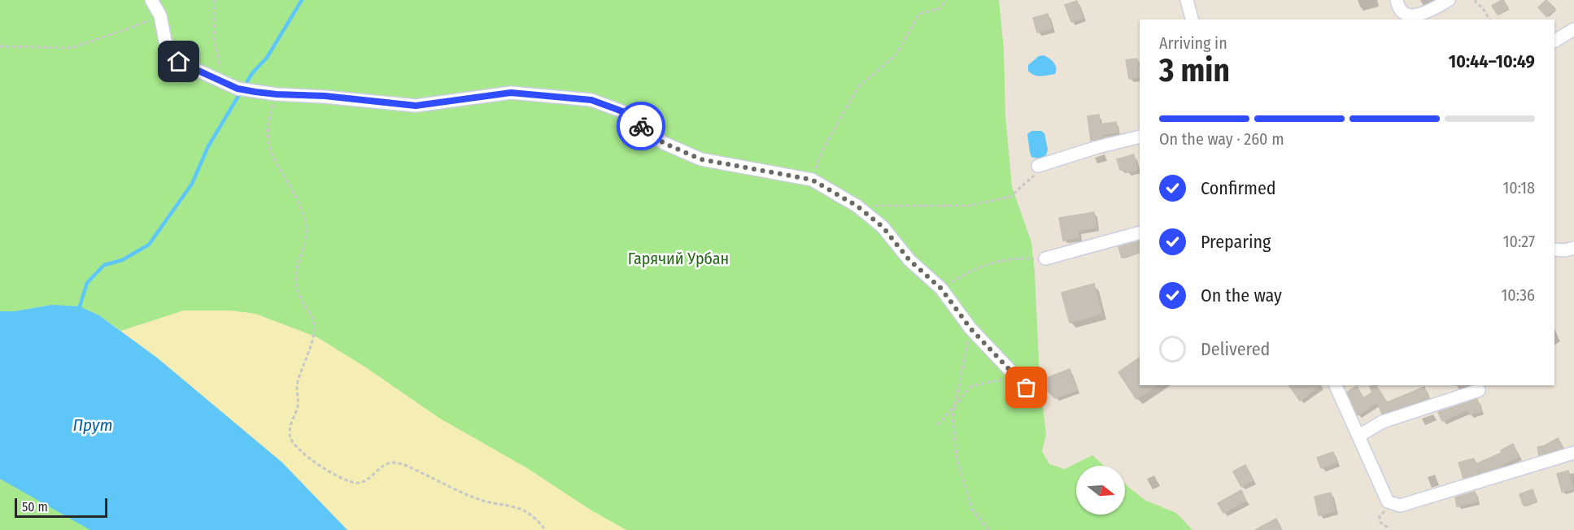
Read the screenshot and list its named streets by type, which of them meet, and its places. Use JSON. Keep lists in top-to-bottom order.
{
  "water": ["Прут"],
  "parks": ["Гарячий Урбан"],
  "scale_bar": "50 m",
  "north": "right",
  "page": {
    "heading": ["3 min", "Arriving in", "10:44–10:49"],
    "bar": "On the way · 260 m",
    "list": [
      ["Confirmed", "10:18"],
      ["Preparing", "10:27"],
      ["On the way", "10:36"],
      "Delivered"
    ],
    "scale": "50 m"
  }
}
